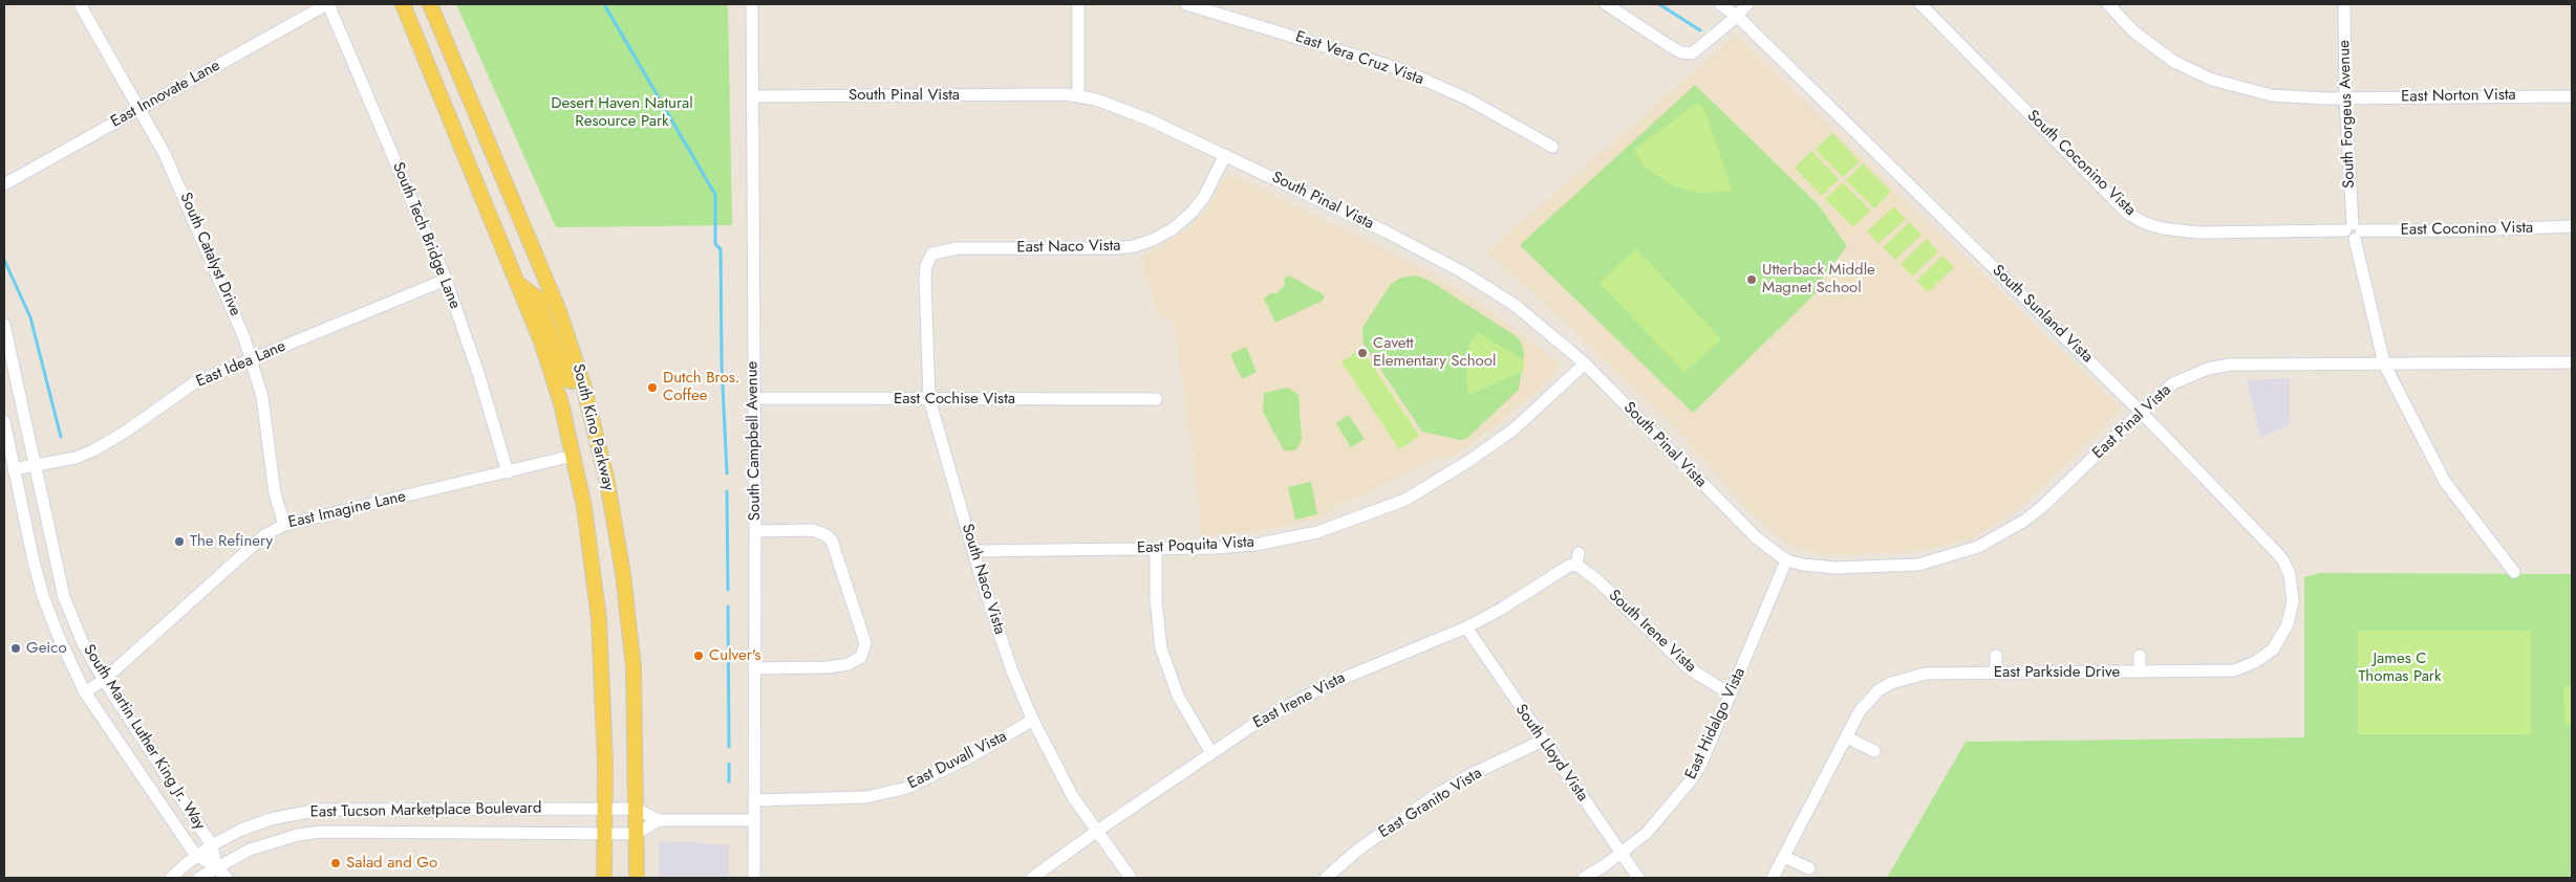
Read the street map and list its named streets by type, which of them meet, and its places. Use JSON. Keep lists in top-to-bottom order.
{
  "streets": {
    "main road": ["South Kino Parkway"],
    "street": [
      "East Vera Cruz Vista",
      "East Innovate Lane",
      "South Pinal Vista",
      "East Norton Vista",
      "South Forgeus Avenue",
      "South Coconino Vista",
      "East Coconino Vista",
      "South Tech Bridge Lane",
      "East Naco Vista",
      "South Catalyst Drive",
      "South Sunland Vista",
      "East Idea Lane",
      "East Cochise Vista",
      "East Pinal Vista",
      "South Campbell Avenue",
      "East Imagine Lane",
      "East Poquita Vista",
      "South Naco Vista",
      "South Irene Vista",
      "East Parkside Drive",
      "East Irene Vista",
      "East Hidalgo Vista",
      "South Martin Luther King Jr. Way",
      "South Lloyd Vista",
      "East Duvall Vista",
      "East Granito Vista",
      "East Tucson Marketplace Boulevard"
    ]
  },
  "crossings": [
    ["East Innovate Lane", "South Tech Bridge Lane"],
    ["East Innovate Lane", "South Catalyst Drive"],
    ["South Pinal Vista", "East Naco Vista"],
    ["South Pinal Vista", "East Pinal Vista"],
    ["South Pinal Vista", "South Campbell Avenue"],
    ["South Pinal Vista", "East Poquita Vista"],
    ["South Pinal Vista", "East Hidalgo Vista"],
    ["East Norton Vista", "South Forgeus Avenue"],
    ["South Forgeus Avenue", "South Coconino Vista"],
    ["South Forgeus Avenue", "East Coconino Vista"],
    ["South Forgeus Avenue", "East Pinal Vista"],
    ["South Coconino Vista", "East Coconino Vista"],
    ["South Tech Bridge Lane", "East Idea Lane"],
    ["South Tech Bridge Lane", "East Imagine Lane"],
    ["East Naco Vista", "South Naco Vista"],
    ["South Catalyst Drive", "East Idea Lane"],
    ["South Catalyst Drive", "East Imagine Lane"],
    ["South Sunland Vista", "East Pinal Vista"],
    ["South Sunland Vista", "East Parkside Drive"],
    ["East Idea Lane", "South Martin Luther King Jr. Way"],
    ["East Cochise Vista", "South Campbell Avenue"],
    ["East Cochise Vista", "South Naco Vista"],
    ["East Pinal Vista", "East Hidalgo Vista"],
    ["South Kino Parkway", "East Imagine Lane"],
    ["South Kino Parkway", "East Tucson Marketplace Boulevard"],
    ["South Campbell Avenue", "East Duvall Vista"],
    ["East Imagine Lane", "South Martin Luther King Jr. Way"],
    ["East Poquita Vista", "South Naco Vista"],
    ["South Naco Vista", "East Irene Vista"],
    ["South Naco Vista", "East Duvall Vista"],
    ["South Irene Vista", "East Irene Vista"],
    ["South Irene Vista", "East Hidalgo Vista"],
    ["East Irene Vista", "South Lloyd Vista"],
    ["East Hidalgo Vista", "South Lloyd Vista"],
    ["South Martin Luther King Jr. Way", "East Tucson Marketplace Boulevard"],
    ["South Lloyd Vista", "East Granito Vista"]
  ],
  "parks": ["Desert Haven Natural Resource Park", "James C Thomas Park"],
  "places": [
    "Utterback Middle Magnet School",
    "Cavett Elementary School",
    "Dutch Bros. Coffee",
    "The Refinery",
    "Geico",
    "Culver's",
    "Salad and Go"
  ]
}
